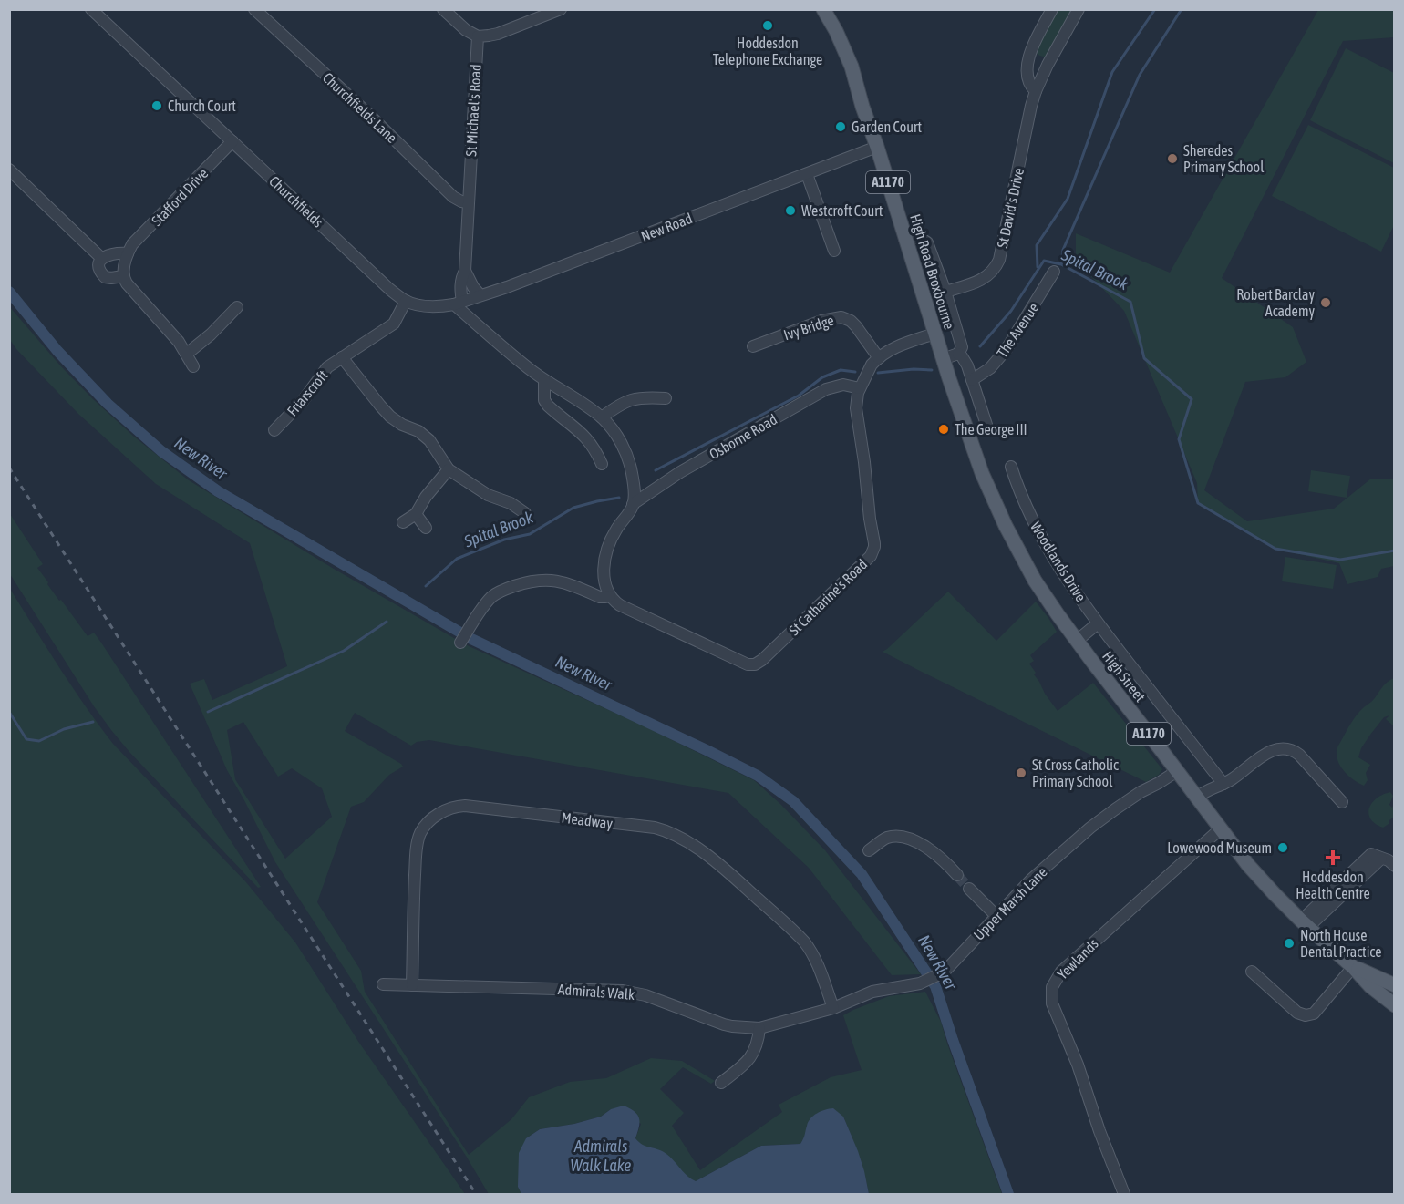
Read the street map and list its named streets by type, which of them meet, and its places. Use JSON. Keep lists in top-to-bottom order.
{
  "streets": {
    "main road": ["A1170", "High Road Broxbourne", "High Street"],
    "street": [
      "Churchfields Lane",
      "St Michael's Road",
      "Stafford Drive",
      "Churchfields",
      "St David's Drive",
      "New Road",
      "Ivy Bridge",
      "The Avenue",
      "Friarscroft",
      "Osborne Road",
      "Woodlands Drive",
      "St Catharine's Road",
      "Meadway",
      "Upper Marsh Lane",
      "Yewlands",
      "Admirals Walk"
    ]
  },
  "crossings": [
    ["Churchfields Lane", "St Michael's Road"],
    ["St Michael's Road", "Churchfields"],
    ["St Michael's Road", "New Road"],
    ["Stafford Drive", "Churchfields"],
    ["Churchfields", "New Road"],
    ["Churchfields", "Friarscroft"],
    ["New Road", "High Road Broxbourne"],
    ["High Road Broxbourne", "St Catharine's Road"],
    ["High Road Broxbourne", "High Street"],
    ["Ivy Bridge", "St Catharine's Road"],
    ["Osborne Road", "St Catharine's Road"],
    ["High Street", "Upper Marsh Lane"],
    ["High Street", "Yewlands"],
    ["Meadway", "Upper Marsh Lane"],
    ["Meadway", "Admirals Walk"],
    ["Upper Marsh Lane", "Admirals Walk"]
  ],
  "water": ["Spital Brook", "New River", "Admirals Walk Lake"],
  "places": {
    "other": [
      "Hoddesdon Telephone Exchange",
      "Church Court",
      "Garden Court",
      "Sheredes Primary School",
      "Westcroft Court",
      "Robert Barclay Academy",
      "The George III",
      "St Cross Catholic Primary School",
      "Lowewood Museum",
      "North House Dental Practice"
    ],
    "health": ["Hoddesdon Health Centre"]
  }
}
